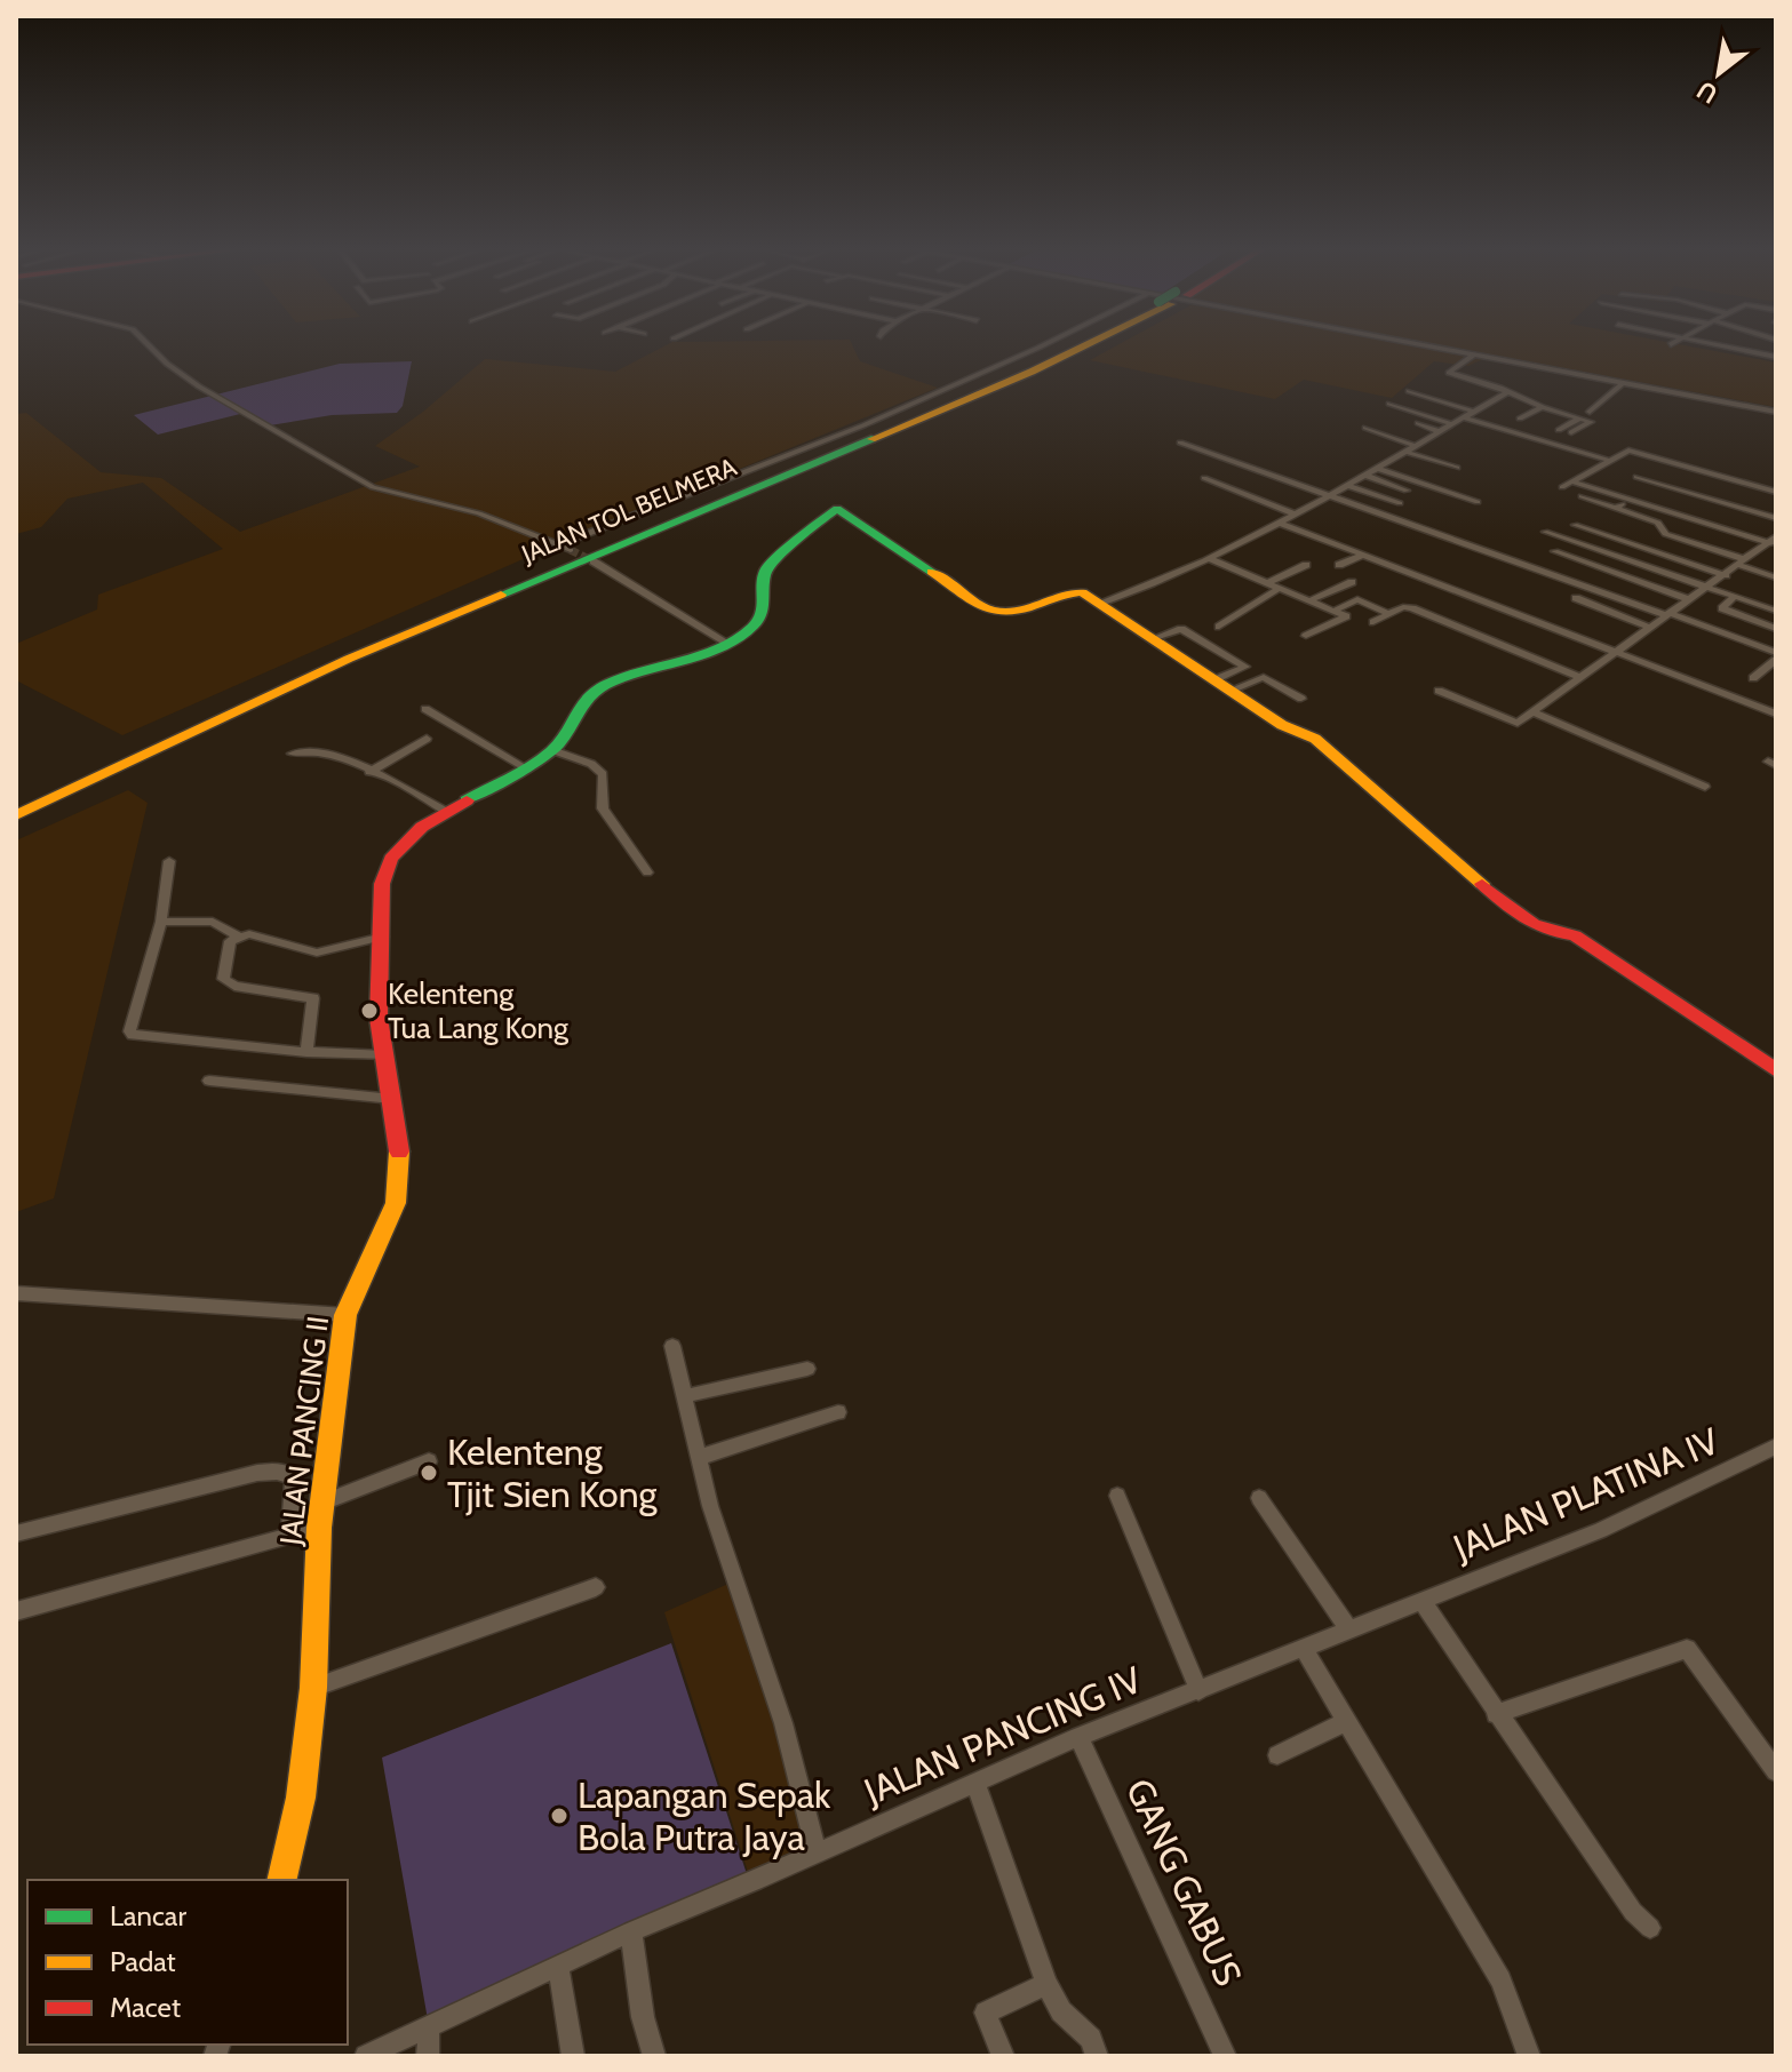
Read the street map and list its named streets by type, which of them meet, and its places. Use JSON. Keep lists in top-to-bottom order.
{
  "streets": {
    "main road": ["JALAN TOL BELMERA", "JALAN PANCING II"],
    "street": ["JALAN PLATINA IV", "JALAN PANCING IV", "GANG GABUS"]
  },
  "crossings": [
    ["JALAN PLATINA IV", "JALAN PANCING IV"],
    ["JALAN PANCING IV", "GANG GABUS"]
  ],
  "places": ["Kelenteng Tua Lang Kong", "Kelenteng Tjit Sien Kong", "Lapangan Sepak Bola Putra Jaya"],
  "legend": ["Lancar", "Padat", "Macet"],
  "north": "bottom left"
}
